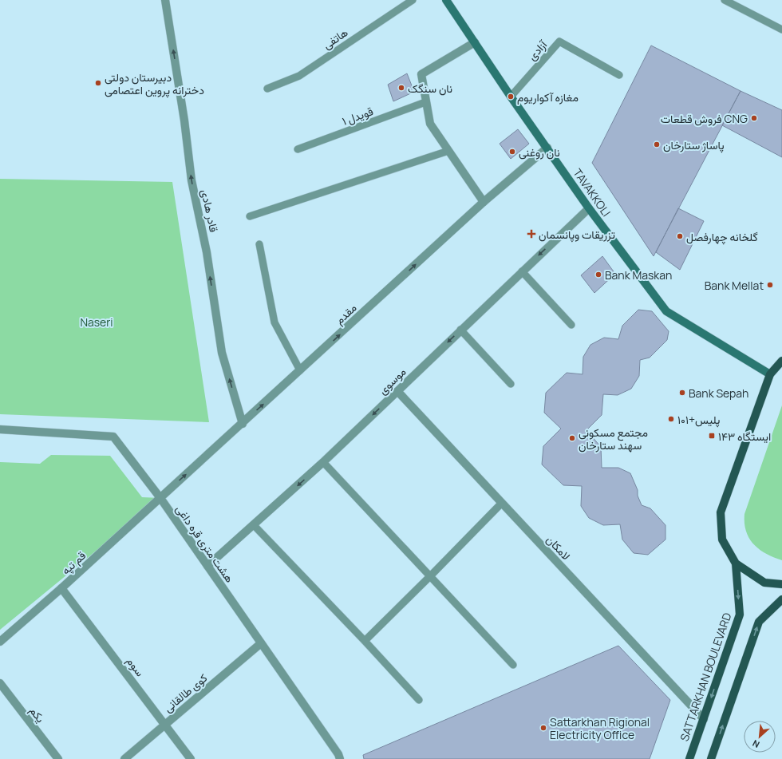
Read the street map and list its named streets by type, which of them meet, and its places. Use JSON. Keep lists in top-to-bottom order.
{
  "streets": {
    "main road": ["TAVAKKOLI", "SATTARKHAN BOULEVARD"],
    "street": [
      "قادر هادی",
      "مقدم",
      "موسوی",
      "هشت متری قره داغی",
      "لامکان",
      "قم تپه",
      "سوم",
      "کوی طالقانی",
      "یکم"
    ],
    "lane": ["هاتفی", "آزادی", "قویدل ۱"]
  },
  "crossings": [
    ["آزادی", "TAVAKKOLI"],
    ["TAVAKKOLI", "مقدم"],
    ["TAVAKKOLI", "موسوی"],
    ["قادر هادی", "مقدم"],
    ["مقدم", "هشت متری قره داغی"],
    ["مقدم", "قم تپه"],
    ["موسوی", "هشت متری قره داغی"],
    ["موسوی", "لامکان"],
    ["هشت متری قره داغی", "قم تپه"],
    ["هشت متری قره داغی", "کوی طالقانی"],
    ["لامکان", "SATTARKHAN BOULEVARD"],
    ["قم تپه", "سوم"],
    ["سوم", "کوی طالقانی"]
  ],
  "one_way": ["قادر هادی", "مقدم", "موسوی"],
  "parks": ["Naseri"],
  "places": {
    "other": [
      "دبیرستان دولتی دخترانه پروین اعتصامی",
      "نان سنگک",
      "مغازه آکواریوم",
      "فروش قطعات CNG",
      "پاساژ ستارخان",
      "نان روغنی",
      "گلخانه چهارفصل",
      "Bank Maskan",
      "Bank Mellat",
      "Bank Sepah",
      "پلیس+۱۰۱",
      "مجتمع مسکونی سهند ستارخان",
      "Sattarkhan Rigional Electricity Office"
    ],
    "health": ["تزریقات وپانسمان"],
    "transit": ["ایستگاه ۱۴۳"]
  },
  "north": "bottom left"
}
